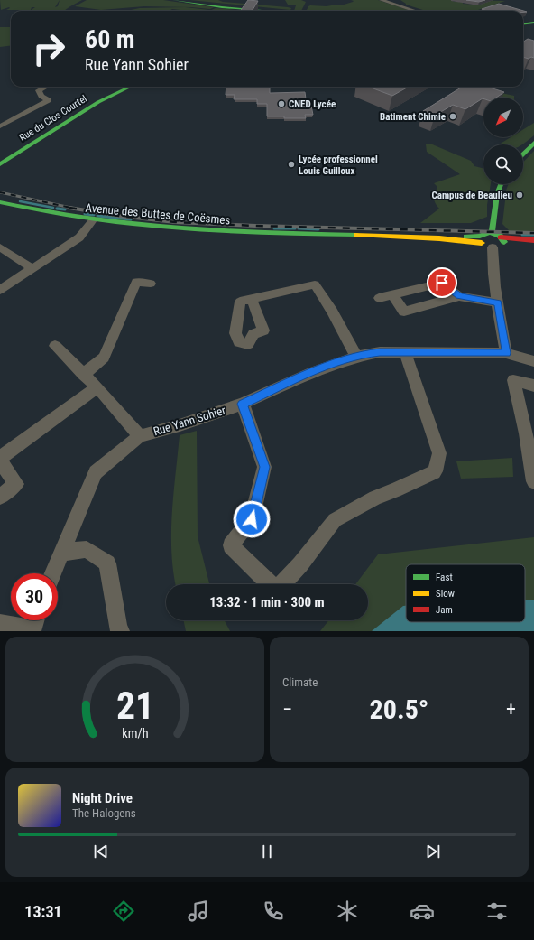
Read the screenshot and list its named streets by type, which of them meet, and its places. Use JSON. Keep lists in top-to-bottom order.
{
  "streets": {
    "main road": ["Rue du Clos Courtel", "Avenue des Buttes de Coësmes"],
    "street": ["Rue Yann Sohier"]
  },
  "places": [
    "CNED Lycée",
    "Batiment Chimie",
    "Lycée professionnel Louis Guilloux",
    "Campus de Beaulieu"
  ],
  "legend": ["Fast", "Slow", "Jam"],
  "north": "bottom left",
  "page": {
    "turn": ["60 m", "Rue Yann Sohier"],
    "limit": "30",
    "trip": "13:32 · 1 min · 300 m",
    "tile": "Climate",
    "heat": ["−", "20.5°", "+"],
    "song": ["Night Drive", "The Halogens"],
    "tabs": "13:31",
    "gauge": ["21", "km/h"]
  }
}
